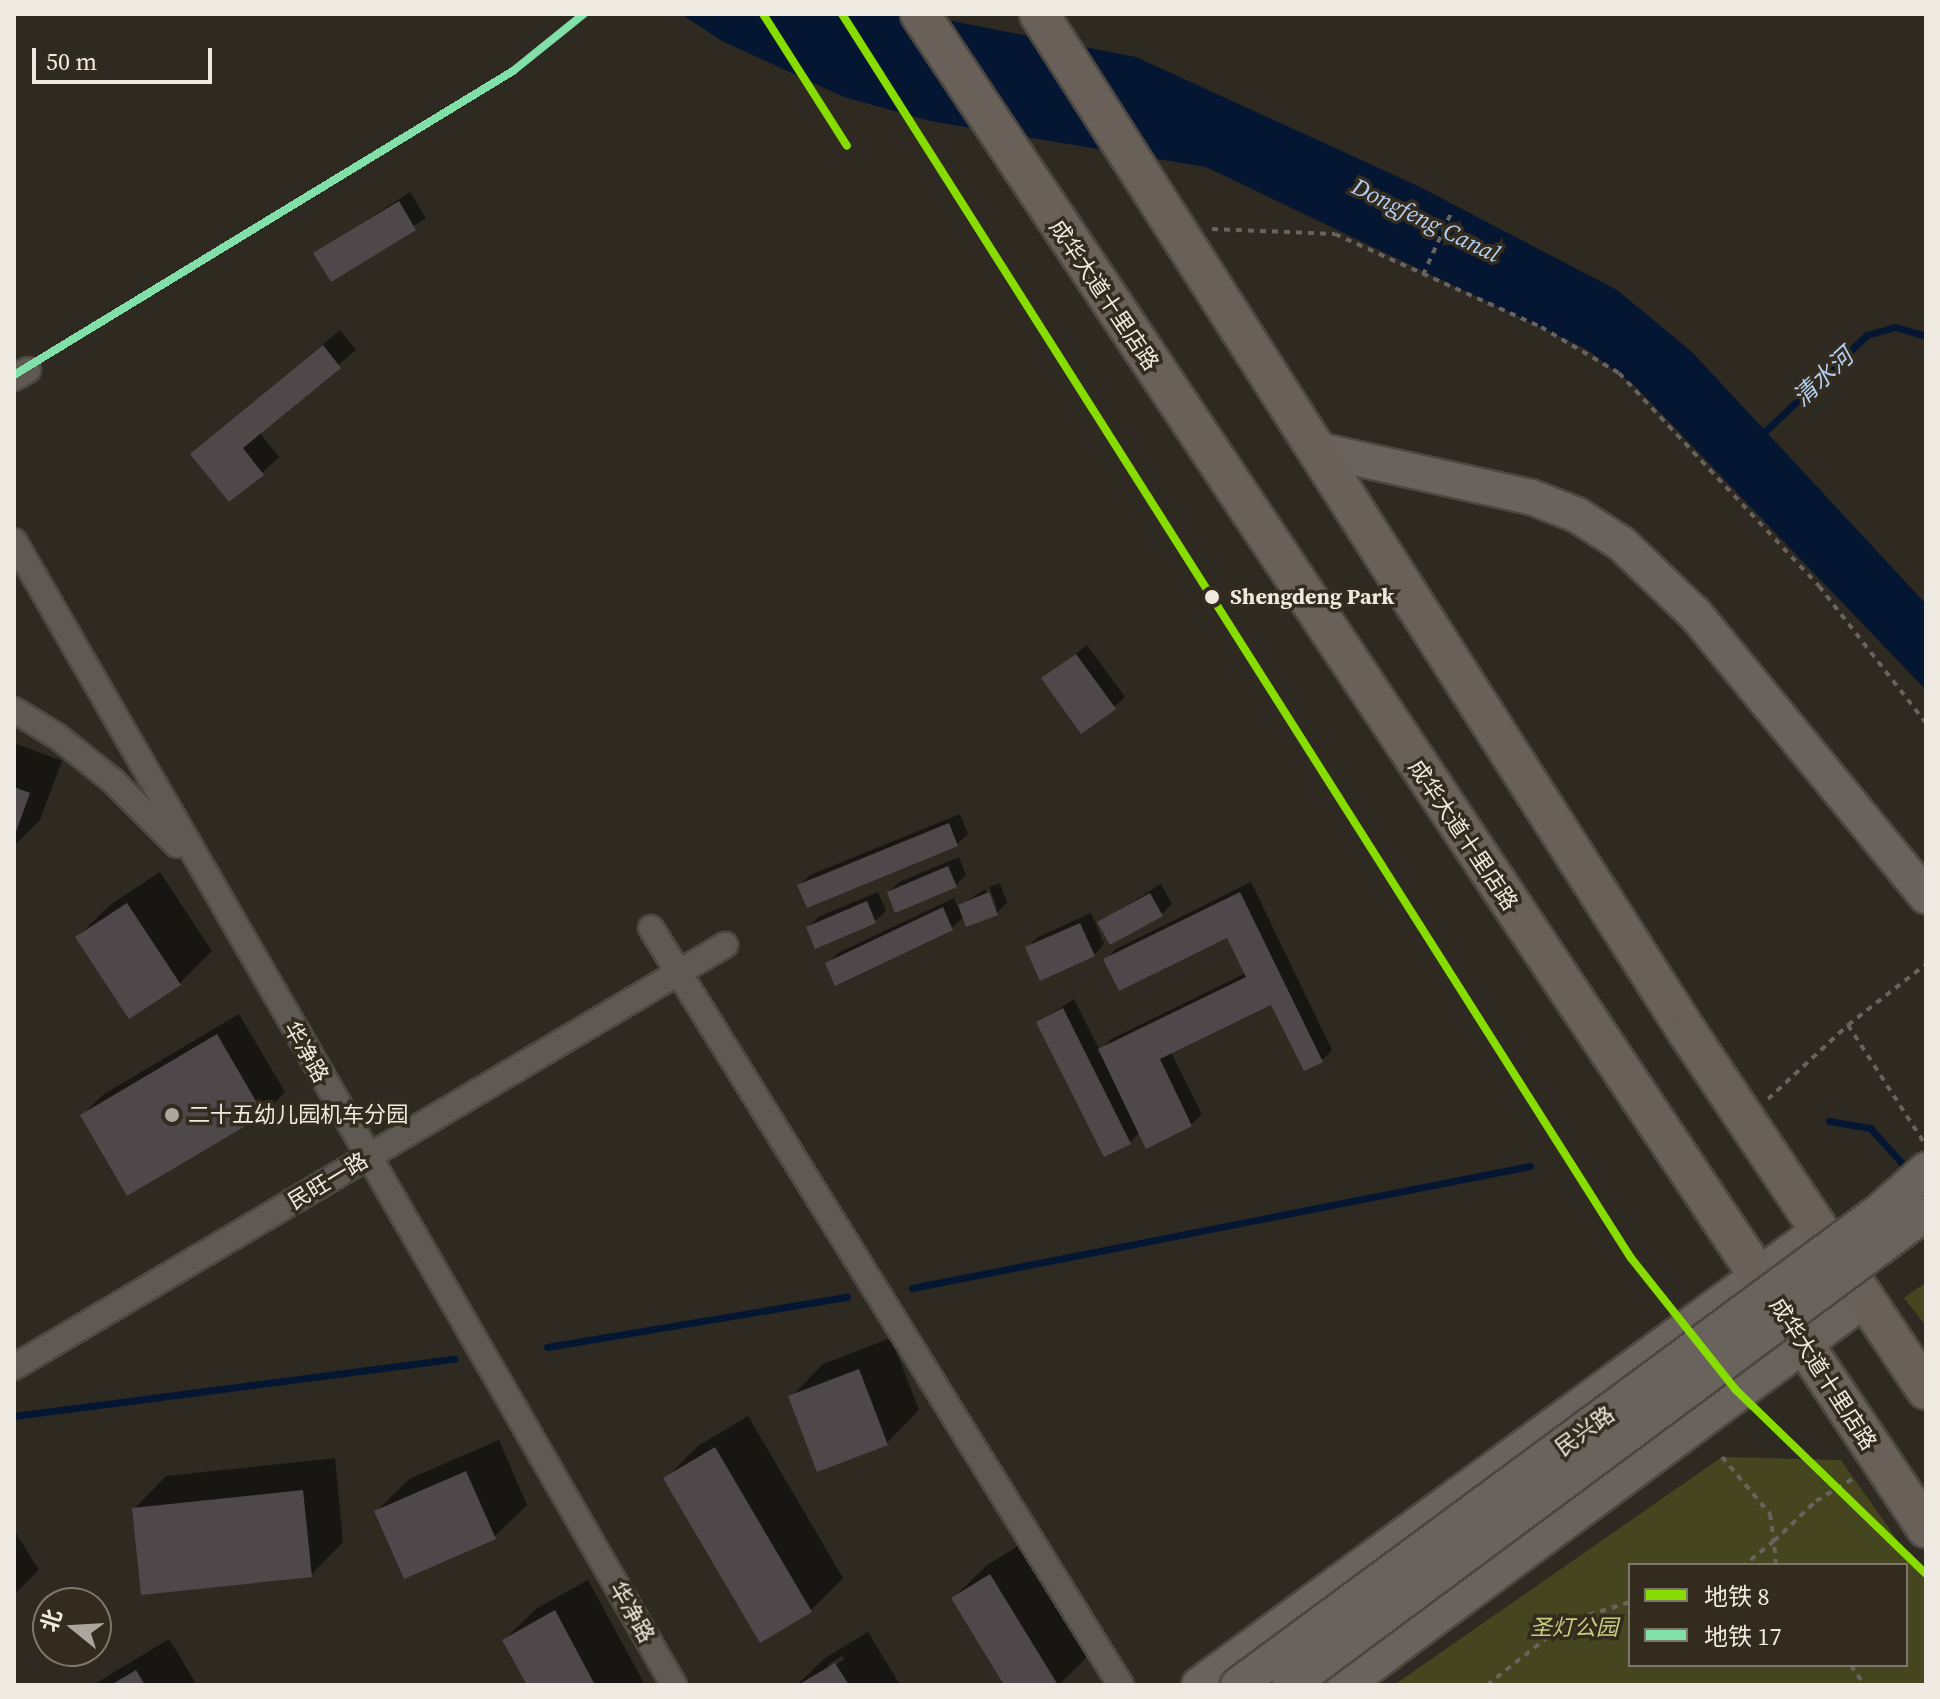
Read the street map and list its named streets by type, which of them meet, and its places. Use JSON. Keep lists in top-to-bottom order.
{
  "streets": {
    "main road": ["成华大道十里店路", "民兴路"],
    "street": ["华净路", "民旺一路"]
  },
  "crossings": [
    ["成华大道十里店路", "民兴路"],
    ["华净路", "民旺一路"]
  ],
  "water": ["Dongfeng Canal", "清水河"],
  "parks": ["圣灯公园"],
  "places": ["Shengdeng Park", "二十五幼儿园机车分园"],
  "lines": ["metro line 8", "metro line 17"],
  "legend": ["地铁 8", "地铁 17"],
  "scale_bar": "50 m",
  "north": "left"
}
